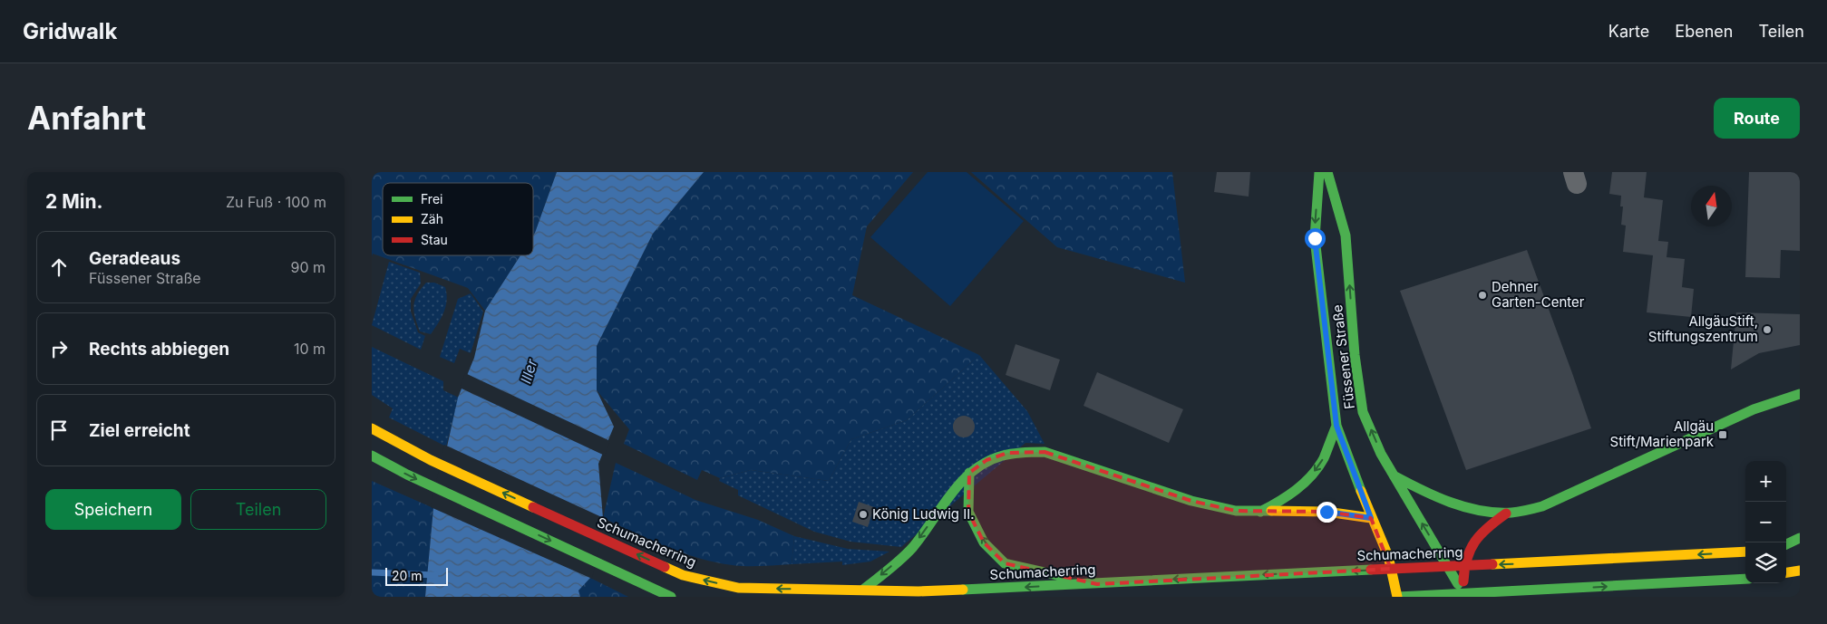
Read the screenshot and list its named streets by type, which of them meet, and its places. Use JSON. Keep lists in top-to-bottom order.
{
  "streets": {
    "main road": ["Füssener Straße", "Schumacherring"]
  },
  "water": ["Iller"],
  "places": {
    "other": ["Dehner Garten-Center", "AllgäuStift, Stiftungszentrum", "König Ludwig II."],
    "transit": ["Allgäu Stift/Marienpark"]
  },
  "legend": ["Frei", "Zäh", "Stau"],
  "scale_bar": "20 m",
  "north": "top",
  "page": {
    "header": "Gridwalk",
    "nav": ["Karte", "Ebenen", "Teilen"],
    "buttons": [
      "Route",
      ["Speichern", "Teilen"]
    ],
    "title": "Anfahrt",
    "heading": ["2 Min.", "Zu Fuß · 100 m"],
    "list": [
      ["Geradeaus", "Füssener Straße", "90 m"],
      ["Rechts abbiegen", "10 m"],
      "Ziel erreicht"
    ],
    "map_buttons": ["+", "−"],
    "scale": "20 m"
  }
}
